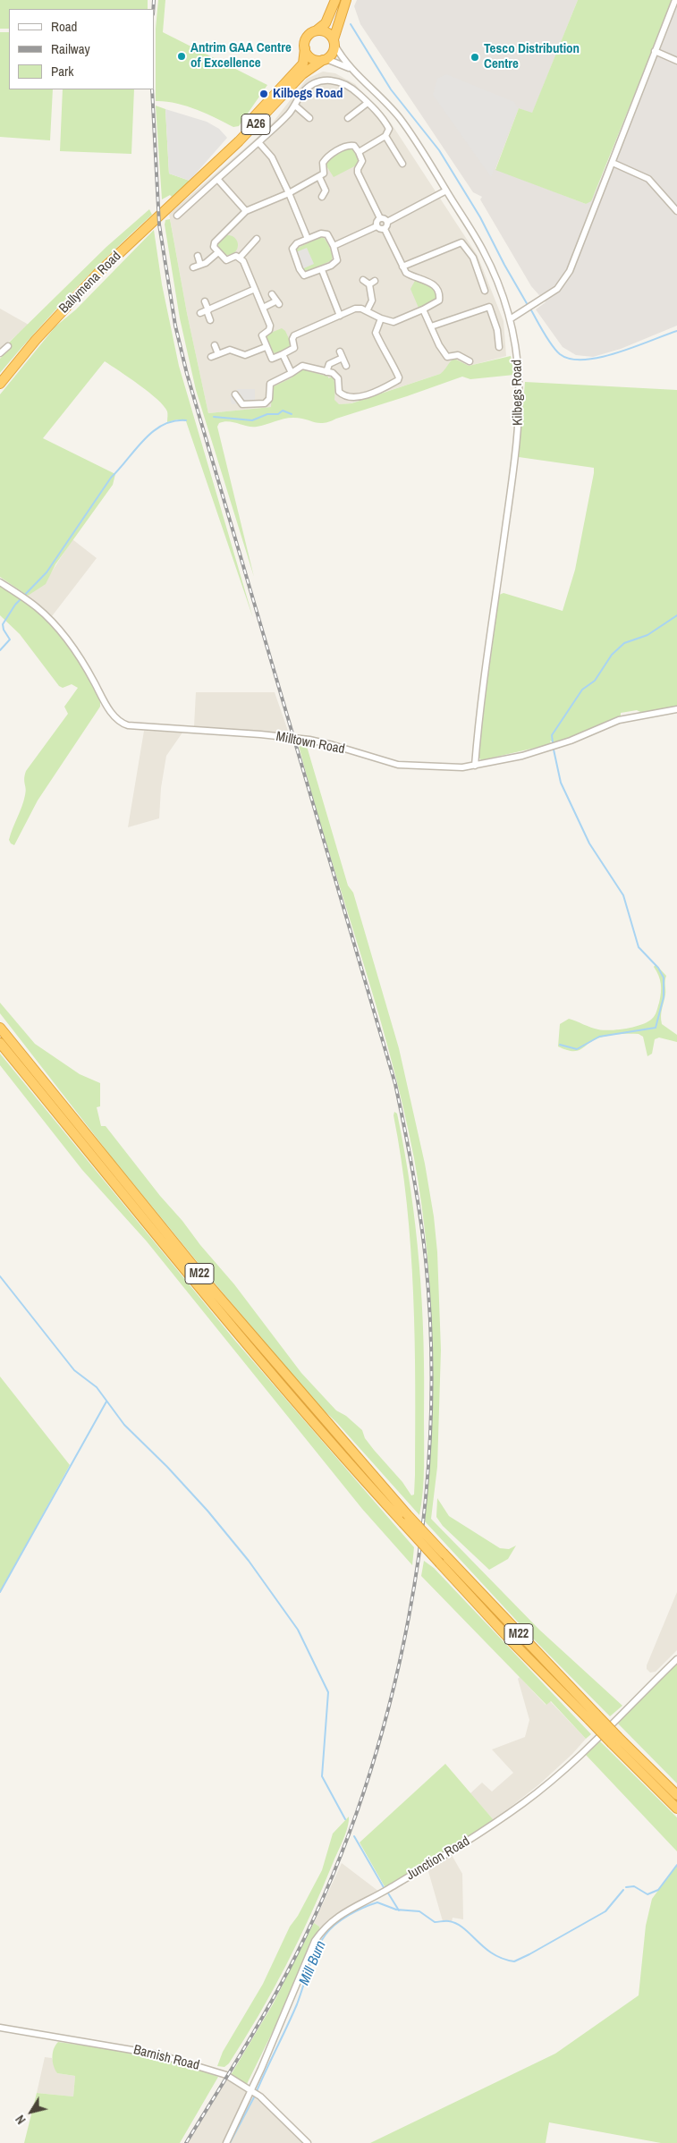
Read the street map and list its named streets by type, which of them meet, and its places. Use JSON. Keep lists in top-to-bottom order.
{
  "streets": {
    "highway": ["A26", "Ballymena Road", "M22"],
    "street": [
      "Kilbegs Road",
      "Milltown Road",
      "Junction Road",
      "Barnish Road"
    ]
  },
  "crossings": [
    ["A26", "Ballymena Road"],
    ["A26", "Kilbegs Road"],
    ["Ballymena Road", "Kilbegs Road"],
    ["Kilbegs Road", "Milltown Road"],
    ["Junction Road", "Barnish Road"]
  ],
  "water": ["Mill Burn"],
  "places": ["Antrim GAA Centre of Excellence", "Tesco Distribution Centre", "Kilbegs Road"],
  "legend": ["Road", "Railway", "Park"],
  "north": "bottom left"
}
